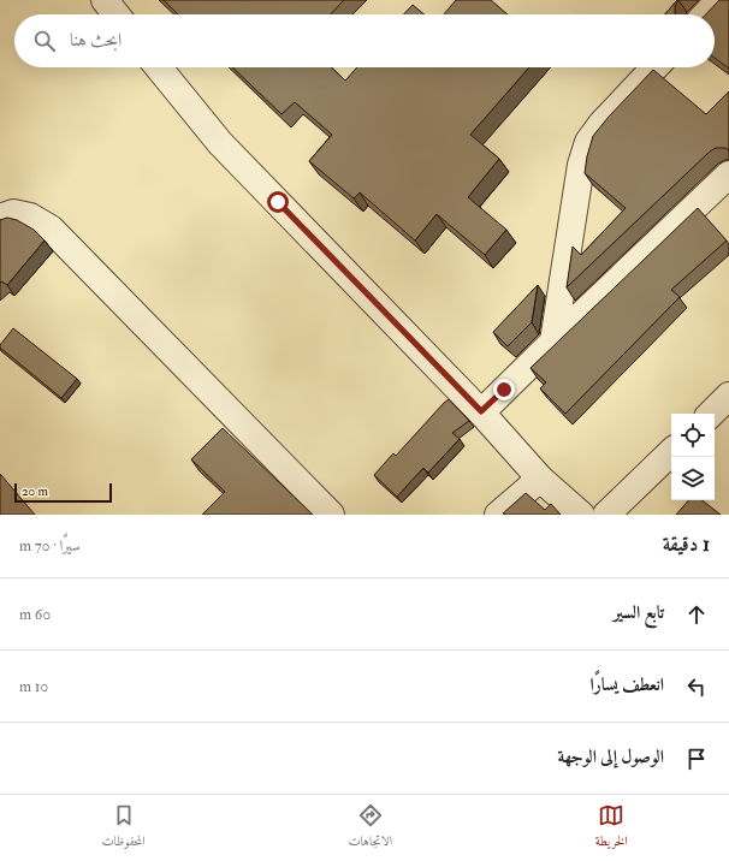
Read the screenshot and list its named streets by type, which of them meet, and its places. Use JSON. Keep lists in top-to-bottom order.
{
  "scale_bar": "20 m",
  "page": {
    "search": "ابحث هنا",
    "scale": "20 m",
    "heading": ["1 دقيقة", "سيرًا · 70 m"],
    "list": [
      ["تابع السير", "60 m"],
      ["انعطف يسارًا", "10 m"],
      "الوصول إلى الوجهة"
    ],
    "nav": ["الخريطة", "الاتجاهات", "المحفوظات"]
  }
}
